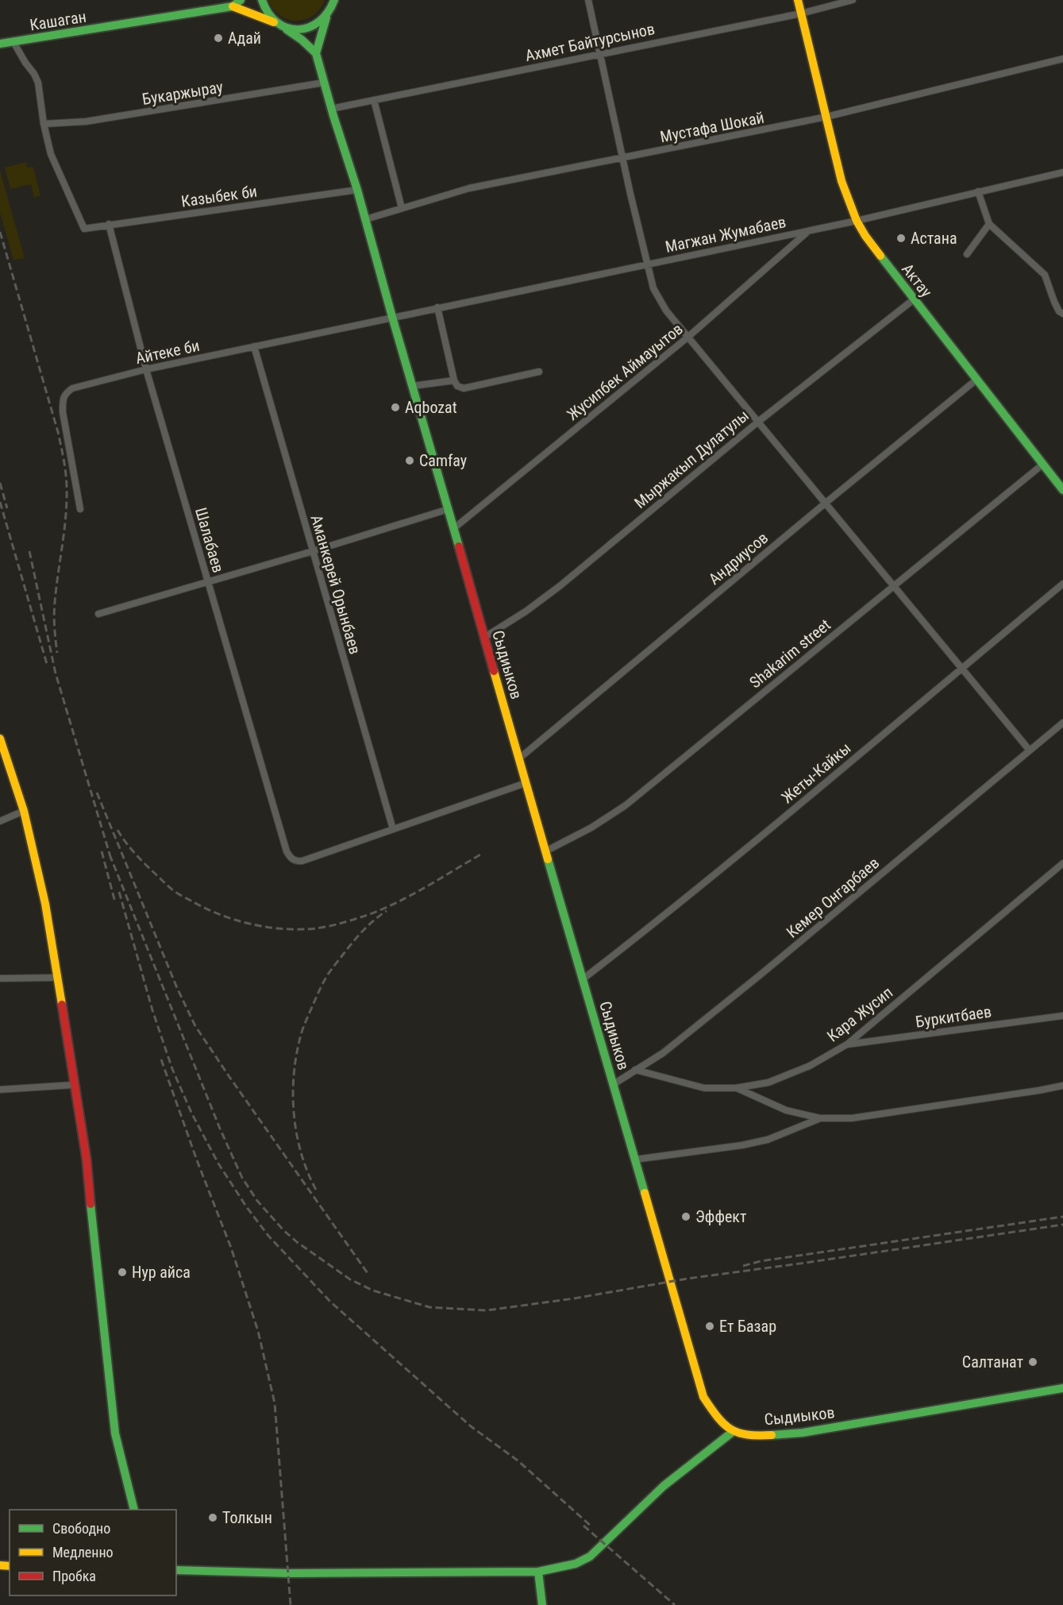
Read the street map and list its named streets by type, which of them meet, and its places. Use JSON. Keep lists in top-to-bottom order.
{
  "streets": {
    "street": [
      "Кашаган",
      "Ахмет Байтурсынов",
      "Букаржырау",
      "Мустафа Шокай",
      "Казыбек би",
      "Магжан Жумабаев",
      "Актау",
      "Айтеке би",
      "Жусипбек Аймауытов",
      "Мыржакып Дулатулы",
      "Шалабаев",
      "Андриусов",
      "Аманкерей Орынбаев",
      "Shakarim street",
      "Сыдиыков",
      "Жеты-Кайкы",
      "Кемер Онгарбаев",
      "Кара Жусип",
      "Буркитбаев"
    ]
  },
  "crossings": [
    ["Ахмет Байтурсынов", "Актау"],
    ["Ахмет Байтурсынов", "Сыдиыков"],
    ["Букаржырау", "Казыбек би"],
    ["Букаржырау", "Сыдиыков"],
    ["Мустафа Шокай", "Актау"],
    ["Мустафа Шокай", "Сыдиыков"],
    ["Казыбек би", "Шалабаев"],
    ["Казыбек би", "Сыдиыков"],
    ["Магжан Жумабаев", "Актау"],
    ["Магжан Жумабаев", "Айтеке би"],
    ["Магжан Жумабаев", "Жусипбек Аймауытов"],
    ["Магжан Жумабаев", "Сыдиыков"],
    ["Актау", "Мыржакып Дулатулы"],
    ["Актау", "Андриусов"],
    ["Актау", "Shakarim street"],
    ["Айтеке би", "Шалабаев"],
    ["Айтеке би", "Аманкерей Орынбаев"],
    ["Айтеке би", "Сыдиыков"],
    ["Жусипбек Аймауытов", "Сыдиыков"],
    ["Мыржакып Дулатулы", "Сыдиыков"],
    ["Шалабаев", "Аманкерей Орынбаев"],
    ["Андриусов", "Сыдиыков"],
    ["Shakarim street", "Сыдиыков"],
    ["Сыдиыков", "Жеты-Кайкы"],
    ["Сыдиыков", "Кемер Онгарбаев"],
    ["Кемер Онгарбаев", "Кара Жусип"],
    ["Кара Жусип", "Буркитбаев"]
  ],
  "places": [
    "Адай",
    "Астана",
    "Aqbozat",
    "Camfay",
    "Эффект",
    "Нур айса",
    "Ет Базар",
    "Салтанат",
    "Толкын"
  ],
  "legend": ["Свободно", "Медленно", "Пробка"]
}
